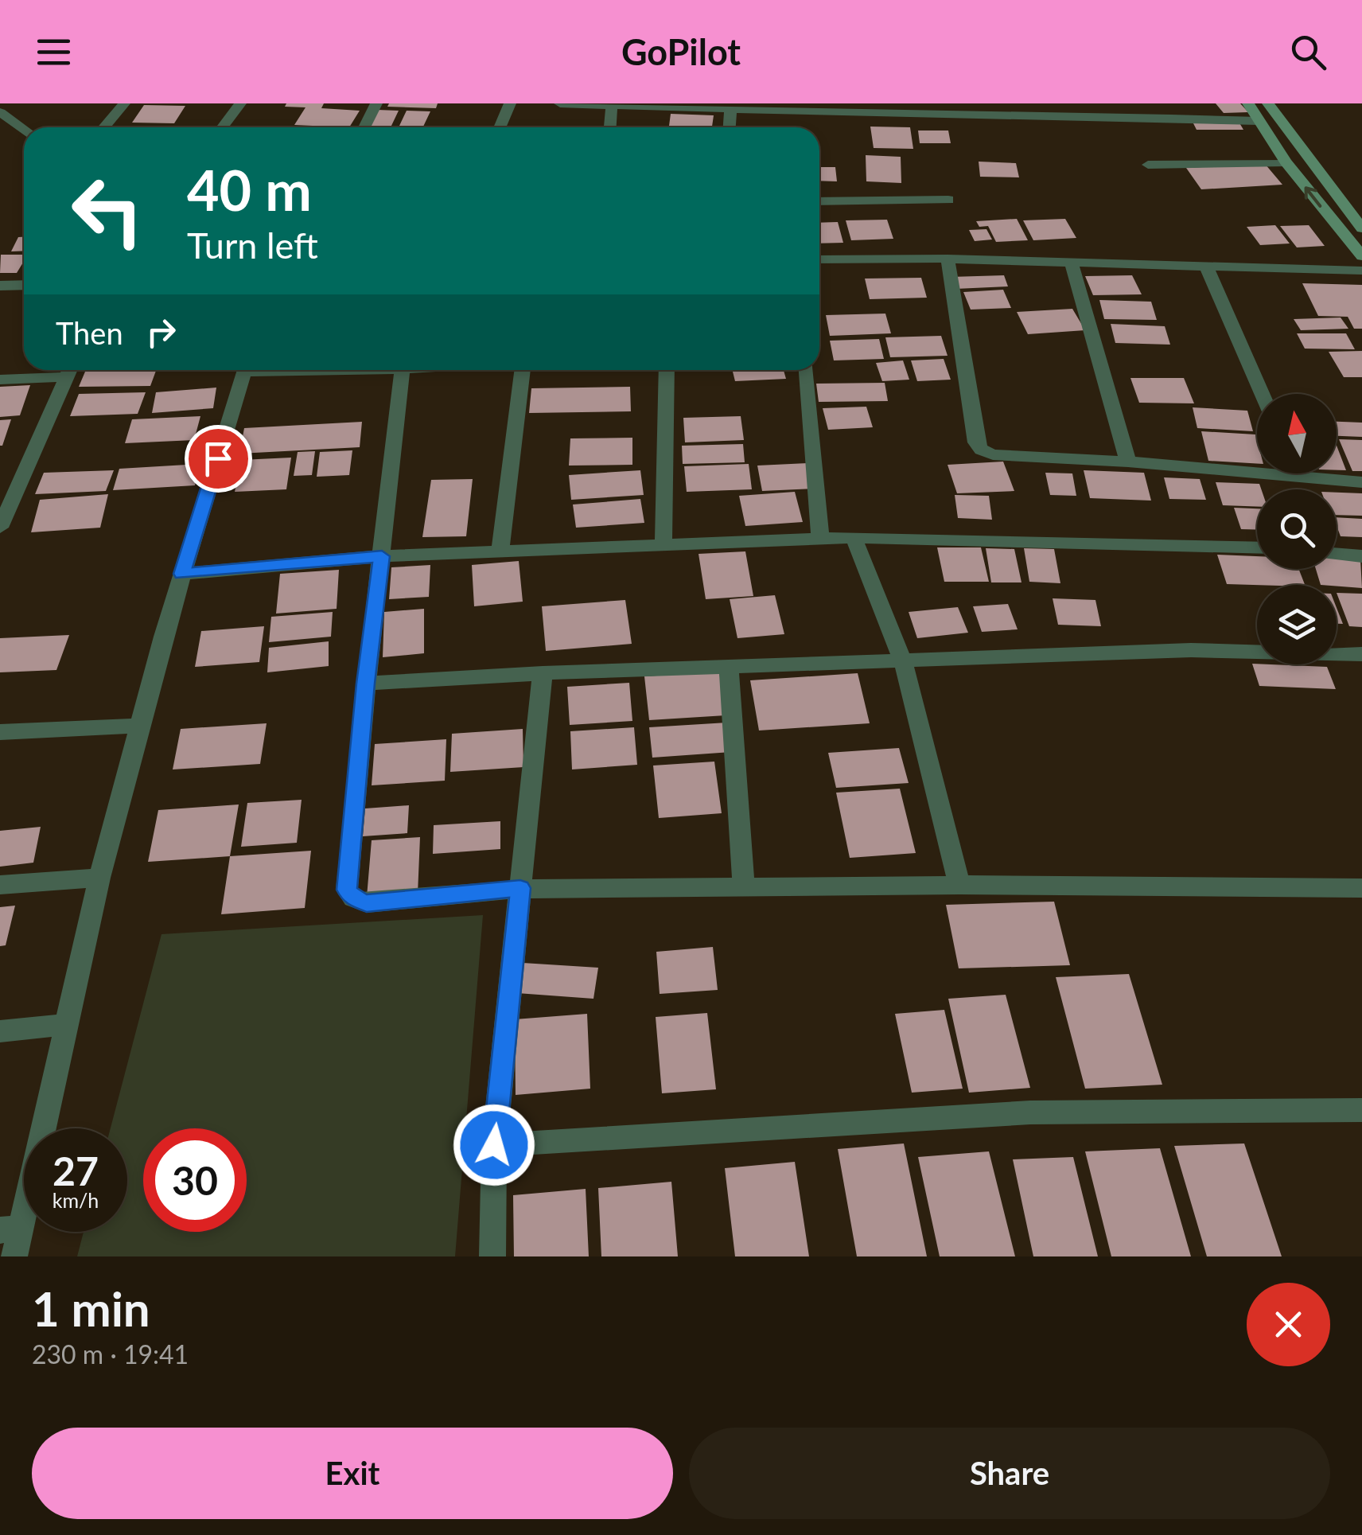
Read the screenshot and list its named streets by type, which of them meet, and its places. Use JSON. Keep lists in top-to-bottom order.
{
  "north": "top",
  "page": {
    "header": "GoPilot",
    "turn": ["40 m", "Turn left"],
    "then": "Then",
    "speed": "27 km/h",
    "limit": "30",
    "heading": ["1 min", "230 m · 19:41"],
    "buttons": ["Exit", "Share"]
  }
}
